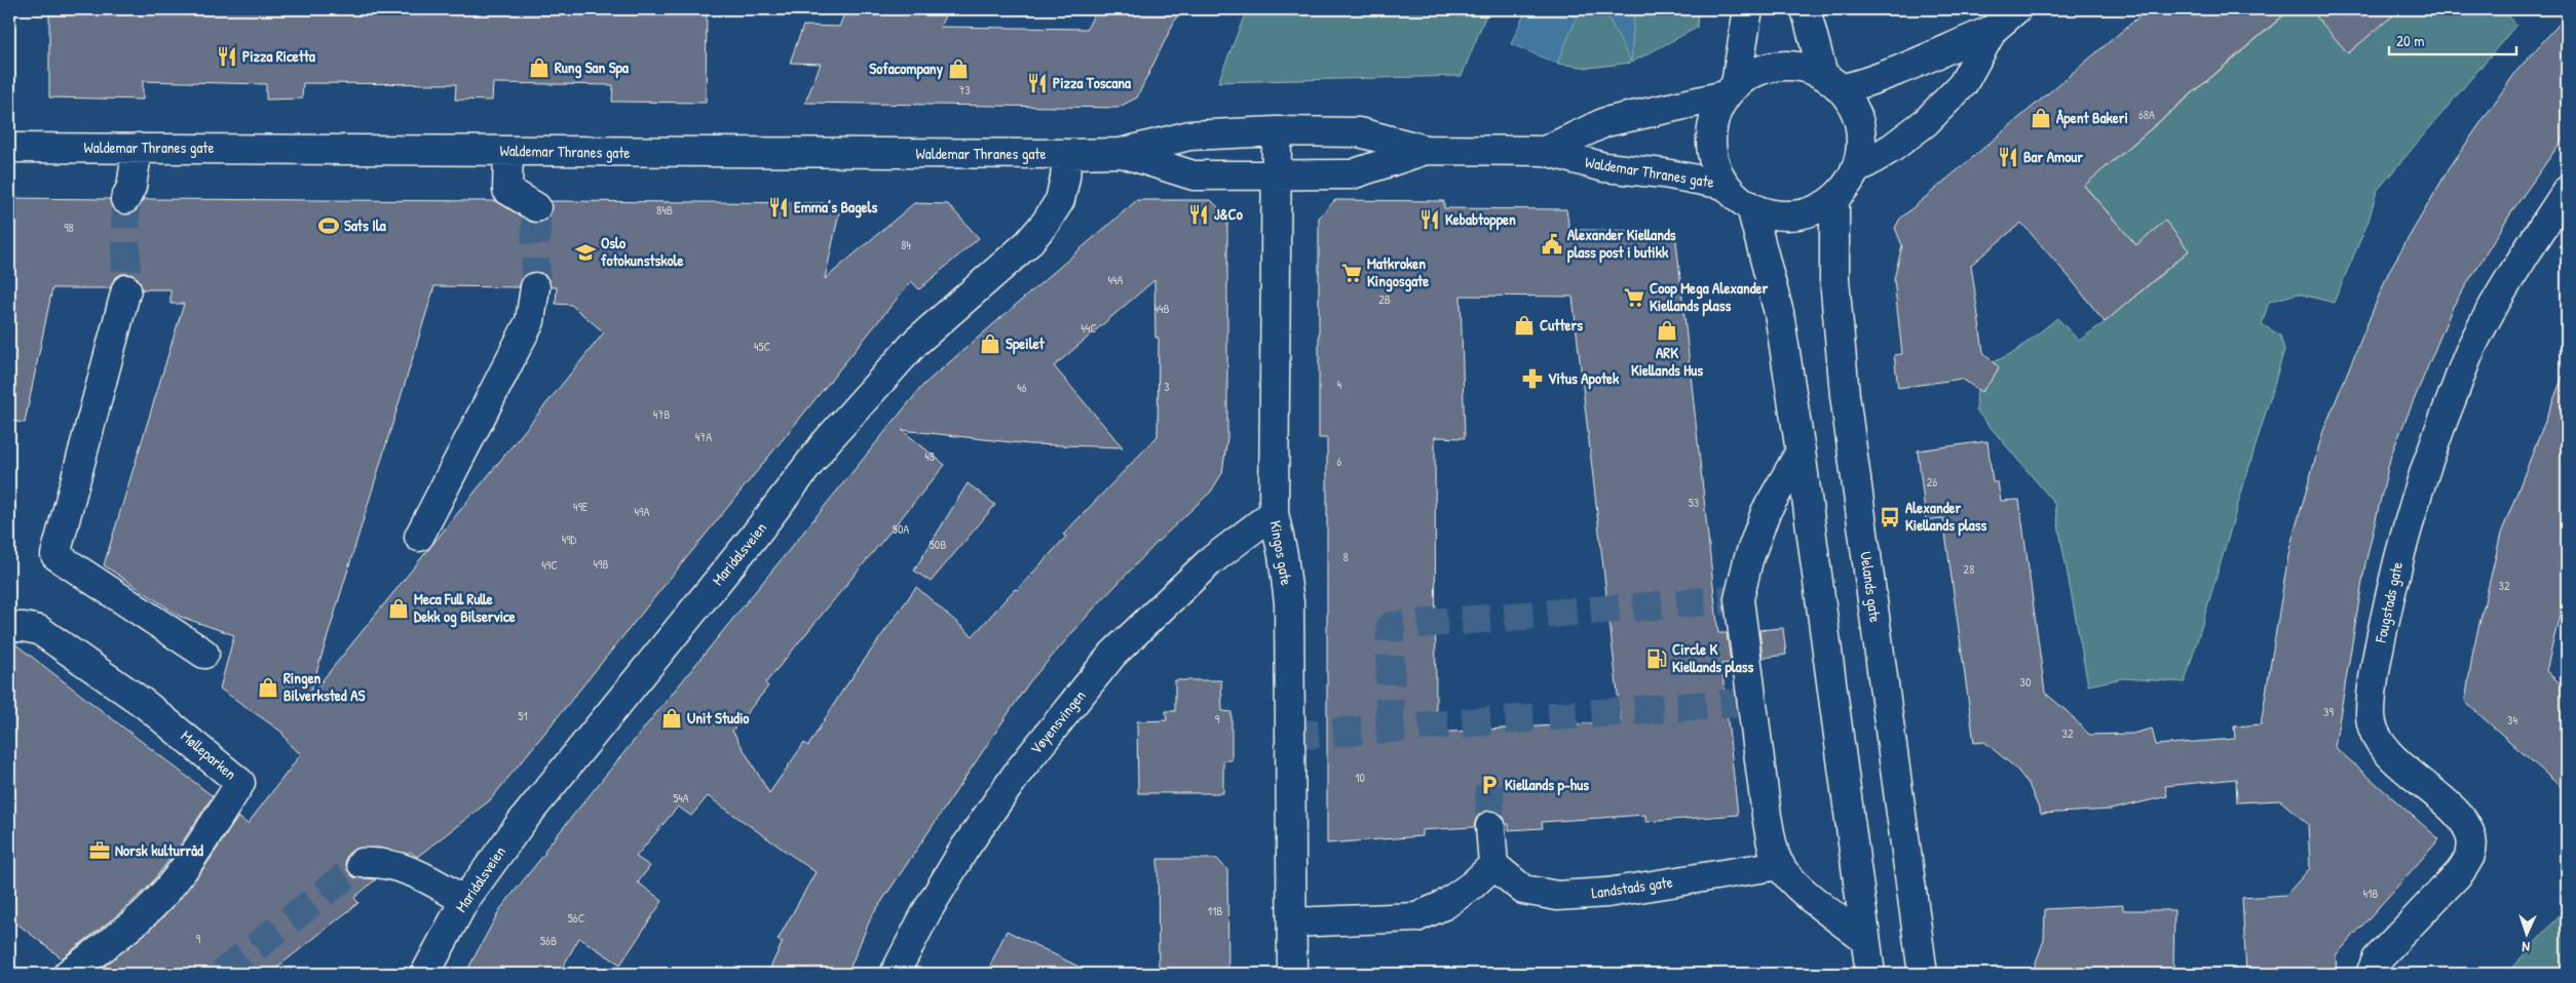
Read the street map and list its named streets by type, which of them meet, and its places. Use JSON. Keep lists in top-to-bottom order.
{
  "streets": {
    "street": [
      "Waldemar Thranes gate",
      "Kingos gate",
      "Maridalsveien",
      "Uelands gate",
      "Fougstads gate",
      "Vøyensvingen",
      "Mølleparken",
      "Landstads gate"
    ]
  },
  "crossings": [
    ["Waldemar Thranes gate", "Kingos gate"],
    ["Waldemar Thranes gate", "Maridalsveien"],
    ["Waldemar Thranes gate", "Uelands gate"],
    ["Kingos gate", "Vøyensvingen"]
  ],
  "places": {
    "restaurant": [
      "Pizza Ricetta",
      "Pizza Toscana",
      "Bar Amour",
      "Emma’s Bagels",
      "J&Co",
      "Kebabtoppen"
    ],
    "shop": [
      "Rung San Spa",
      "Sofacompany",
      "Åpent Bakeri",
      "Cutters",
      "ARK Kiellands Hus",
      "Speilet",
      "Meca Full Rulle Dekk og Bilservice",
      "Ringen Bilverksted AS",
      "Unit Studio"
    ],
    "sports": ["Sats Ila"],
    "public building": ["Alexander Kiellands plass post i butikk"],
    "school or university": ["Oslo fotokunstskole"],
    "supermarket": ["Matkroken Kingosgate", "Coop Mega Alexander Kiellands plass"],
    "pharmacy": ["Vitus Apotek"],
    "bus stop": ["Alexander Kiellands plass"],
    "fuel station": ["Circle K Kiellands plass"],
    "parking": ["Kiellands p-hus"],
    "office": ["Norsk kulturråd"]
  },
  "house_numbers": [
    "73",
    "68A",
    "84B",
    "98",
    "84",
    "44A",
    "2B",
    "44B",
    "44C",
    "45C",
    "4",
    "3",
    "46",
    "47B",
    "47A",
    "48",
    "6",
    "26",
    "53",
    "49E",
    "49A",
    "50A",
    "49D",
    "50B",
    "8",
    "49B",
    "49C",
    "28",
    "32",
    "30",
    "39",
    "51",
    "9",
    "34",
    "32",
    "10",
    "54A",
    "41B",
    "11B",
    "56C",
    "9",
    "56B"
  ],
  "scale_bar": "20 m",
  "north": "bottom"
}
